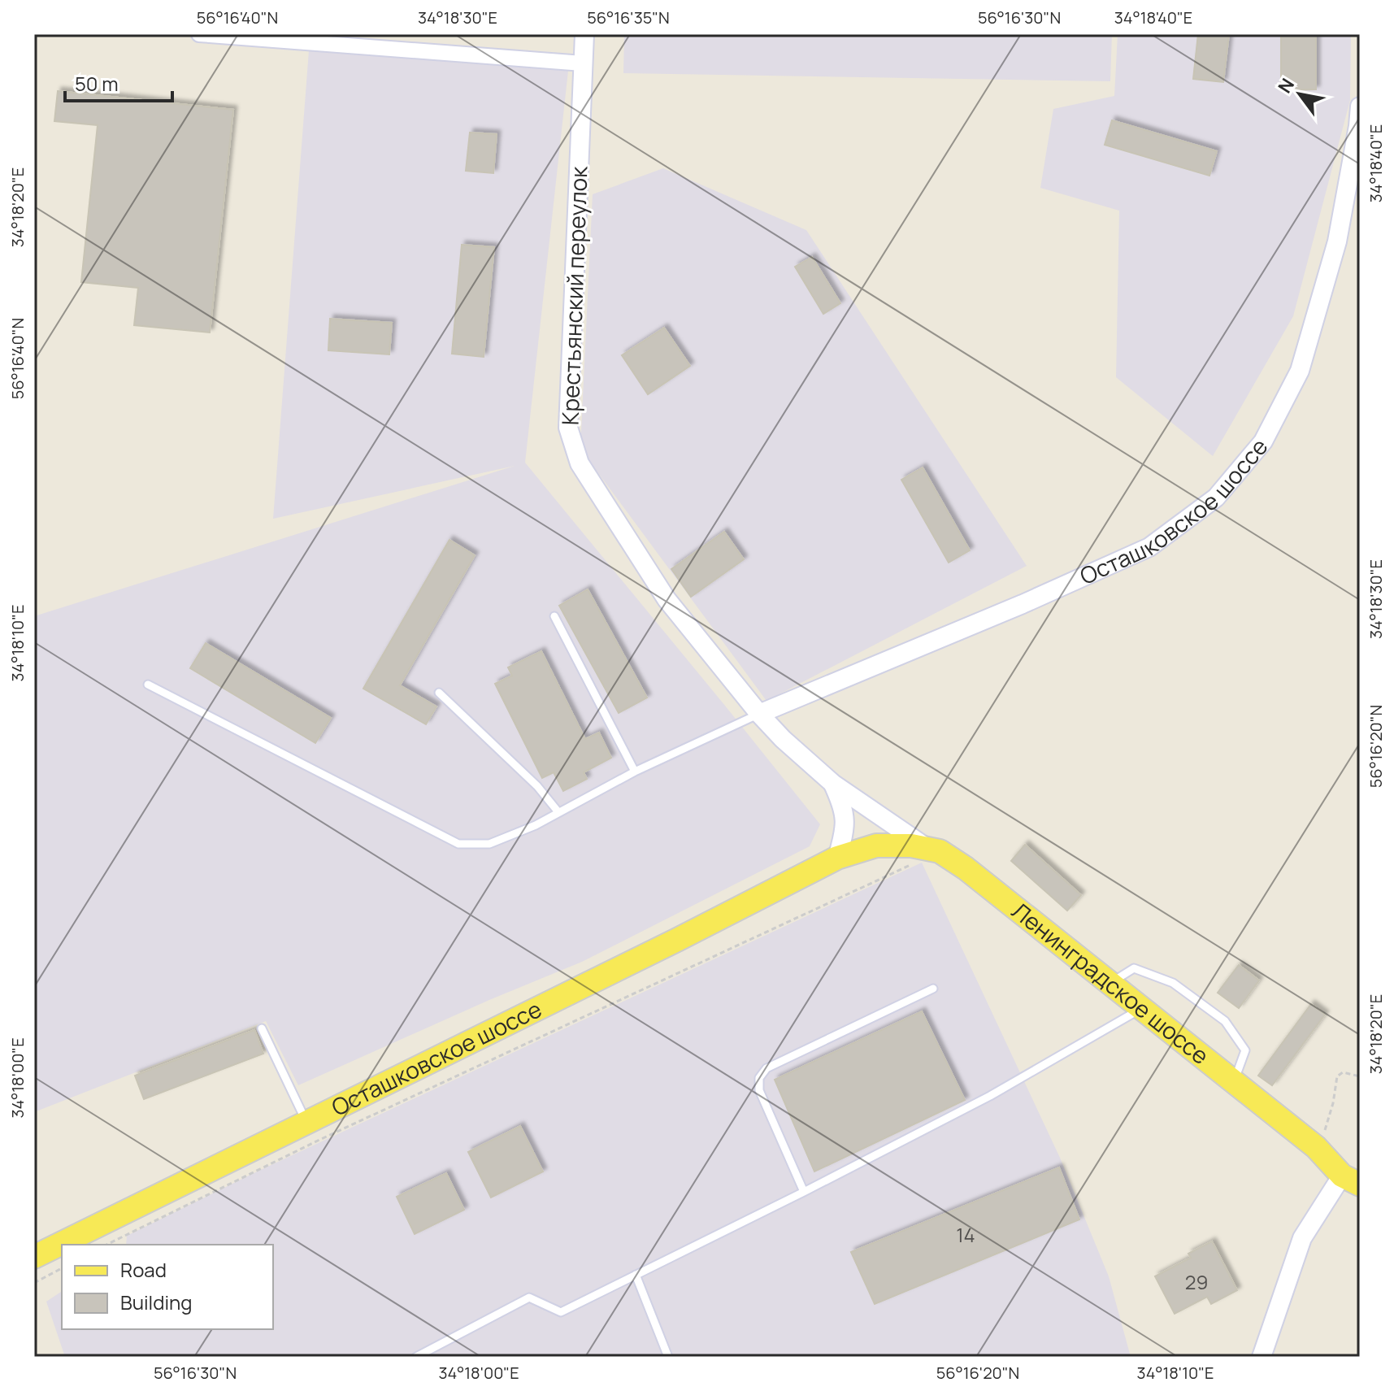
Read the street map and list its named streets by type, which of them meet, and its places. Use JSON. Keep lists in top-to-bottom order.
{
  "streets": {
    "main road": ["Осташковское шоссе", "Ленинградское шоссе"],
    "street": ["Крестьянский переулок"]
  },
  "crossings": [
    ["Крестьянский переулок", "Осташковское шоссе"],
    ["Крестьянский переулок", "Ленинградское шоссе"],
    ["Осташковское шоссе", "Ленинградское шоссе"]
  ],
  "house_numbers": ["14", "29"],
  "legend": ["Road", "Building"],
  "scale_bar": "50 m",
  "north": "top left",
  "coordinates": [
    "56°16'40\"N",
    "34°18'30\"E",
    "56°16'35\"N",
    "56°16'30\"N",
    "34°18'40\"E",
    "34°18'20\"E",
    "34°18'10\"E",
    "56°16'20\"N",
    "34°18'00\"E"
  ]
}
